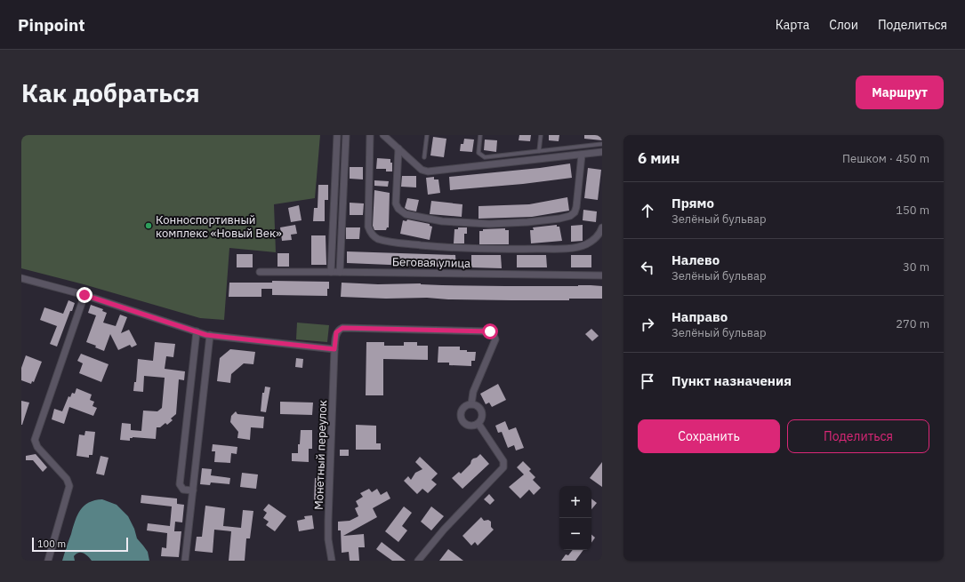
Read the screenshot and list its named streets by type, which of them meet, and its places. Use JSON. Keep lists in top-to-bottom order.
{
  "streets": {
    "street": ["Беговая улица", "Монетный переулок"]
  },
  "places": ["Конноспортивный комплекс «Новый Век»"],
  "scale_bar": "100 m",
  "page": {
    "header": "Pinpoint",
    "nav": ["Карта", "Слои", "Поделиться"],
    "buttons": [
      "Маршрут",
      ["Сохранить", "Поделиться"]
    ],
    "title": "Как добраться",
    "heading": ["6 мин", "Пешком · 450 m"],
    "list": [
      ["Прямо", "Зелёный бульвар", "150 m"],
      ["Налево", "Зелёный бульвар", "30 m"],
      ["Направо", "Зелёный бульвар", "270 m"],
      "Пункт назначения"
    ],
    "map_buttons": ["+", "−"],
    "scale": "100 m"
  }
}
